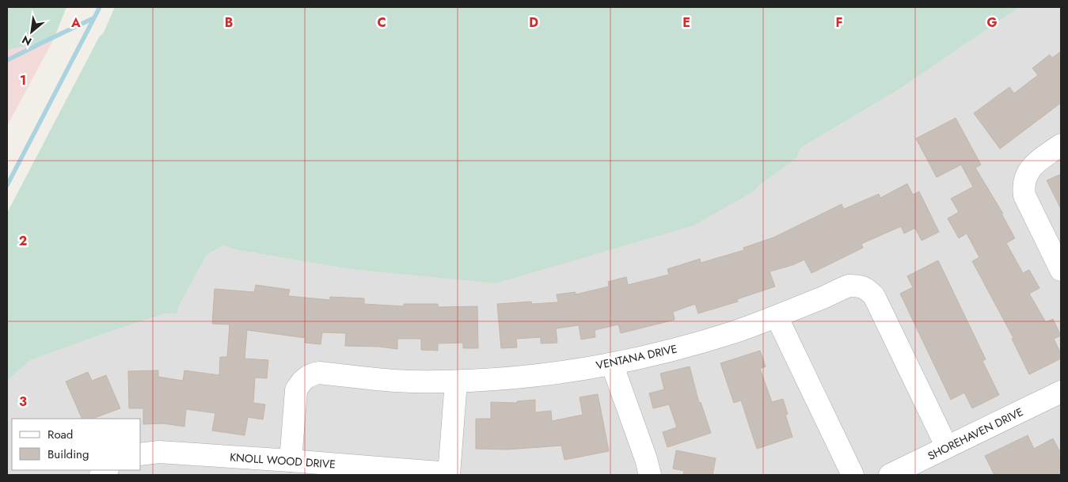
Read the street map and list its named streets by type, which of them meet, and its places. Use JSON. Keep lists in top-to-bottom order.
{
  "streets": {
    "street": ["VENTANA DRIVE", "SHOREHAVEN DRIVE", "KNOLL WOOD DRIVE"]
  },
  "crossings": [
    ["VENTANA DRIVE", "SHOREHAVEN DRIVE"],
    ["VENTANA DRIVE", "KNOLL WOOD DRIVE"]
  ],
  "legend": ["Road", "Building"],
  "north": "bottom left",
  "grid": {
    "columns": [
      "A",
      "B",
      "C",
      "D",
      "E",
      "F",
      "G"
    ],
    "rows": ["1", "2", "3"]
  }
}
